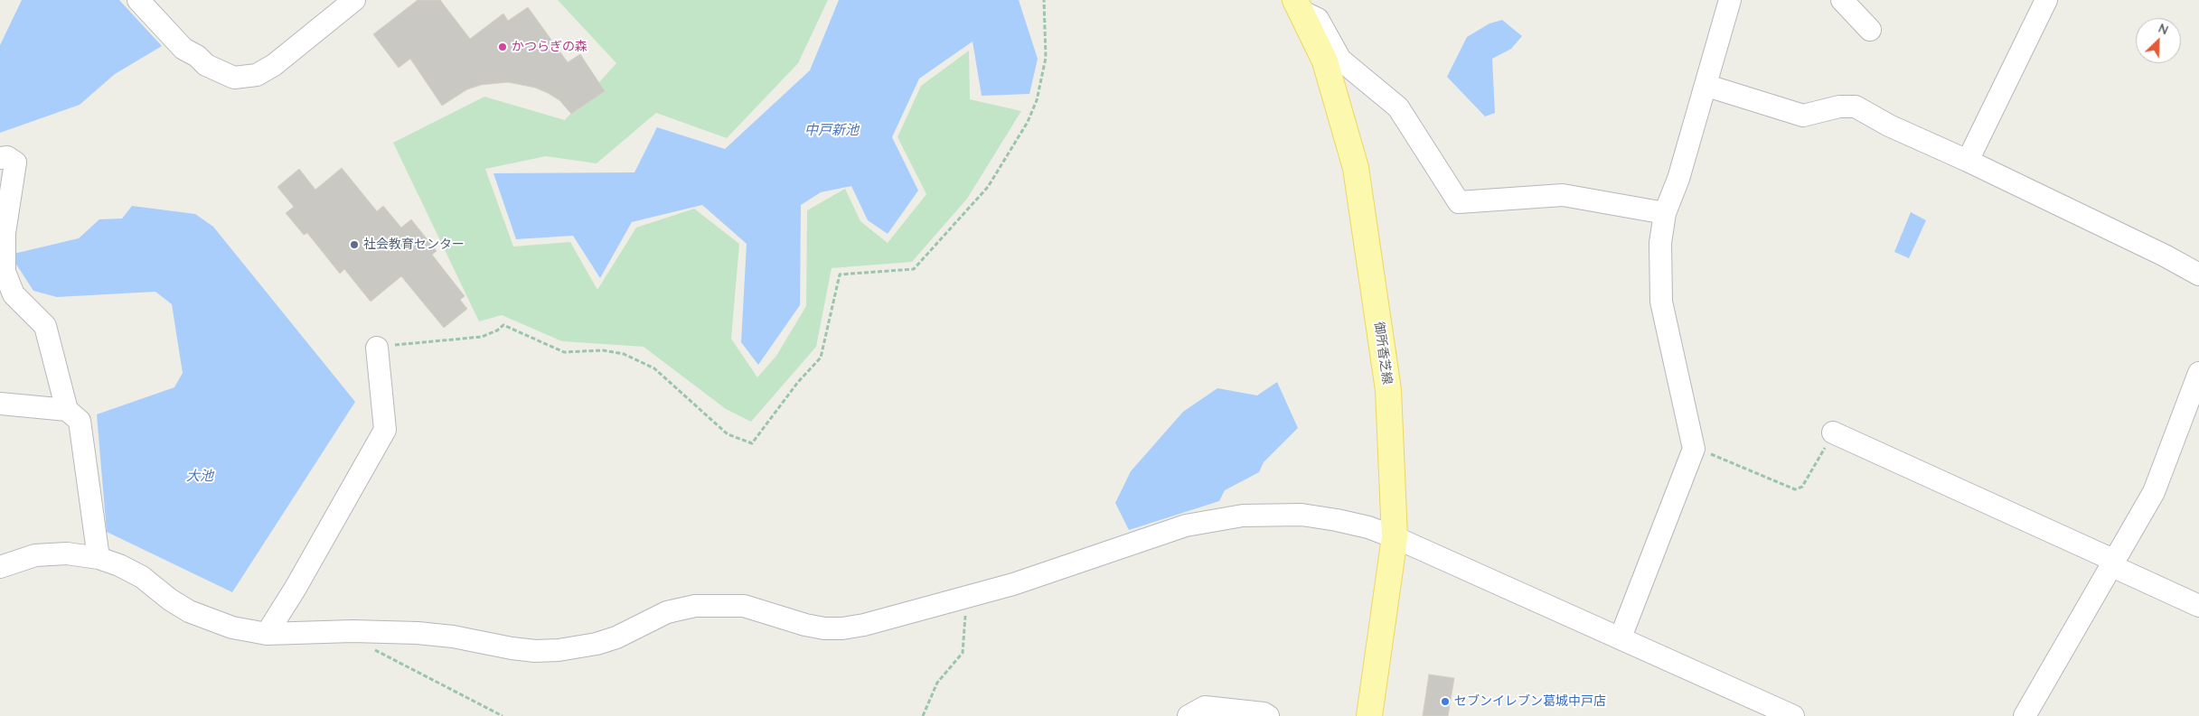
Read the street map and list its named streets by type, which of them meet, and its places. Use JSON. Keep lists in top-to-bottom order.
{
  "streets": {
    "main road": ["御所香芝線"]
  },
  "water": ["中戸新池", "大池"],
  "places": ["かつらぎの森", "社会教育センター", "セブンイレブン葛城中戸店"],
  "north": "top right"
}
